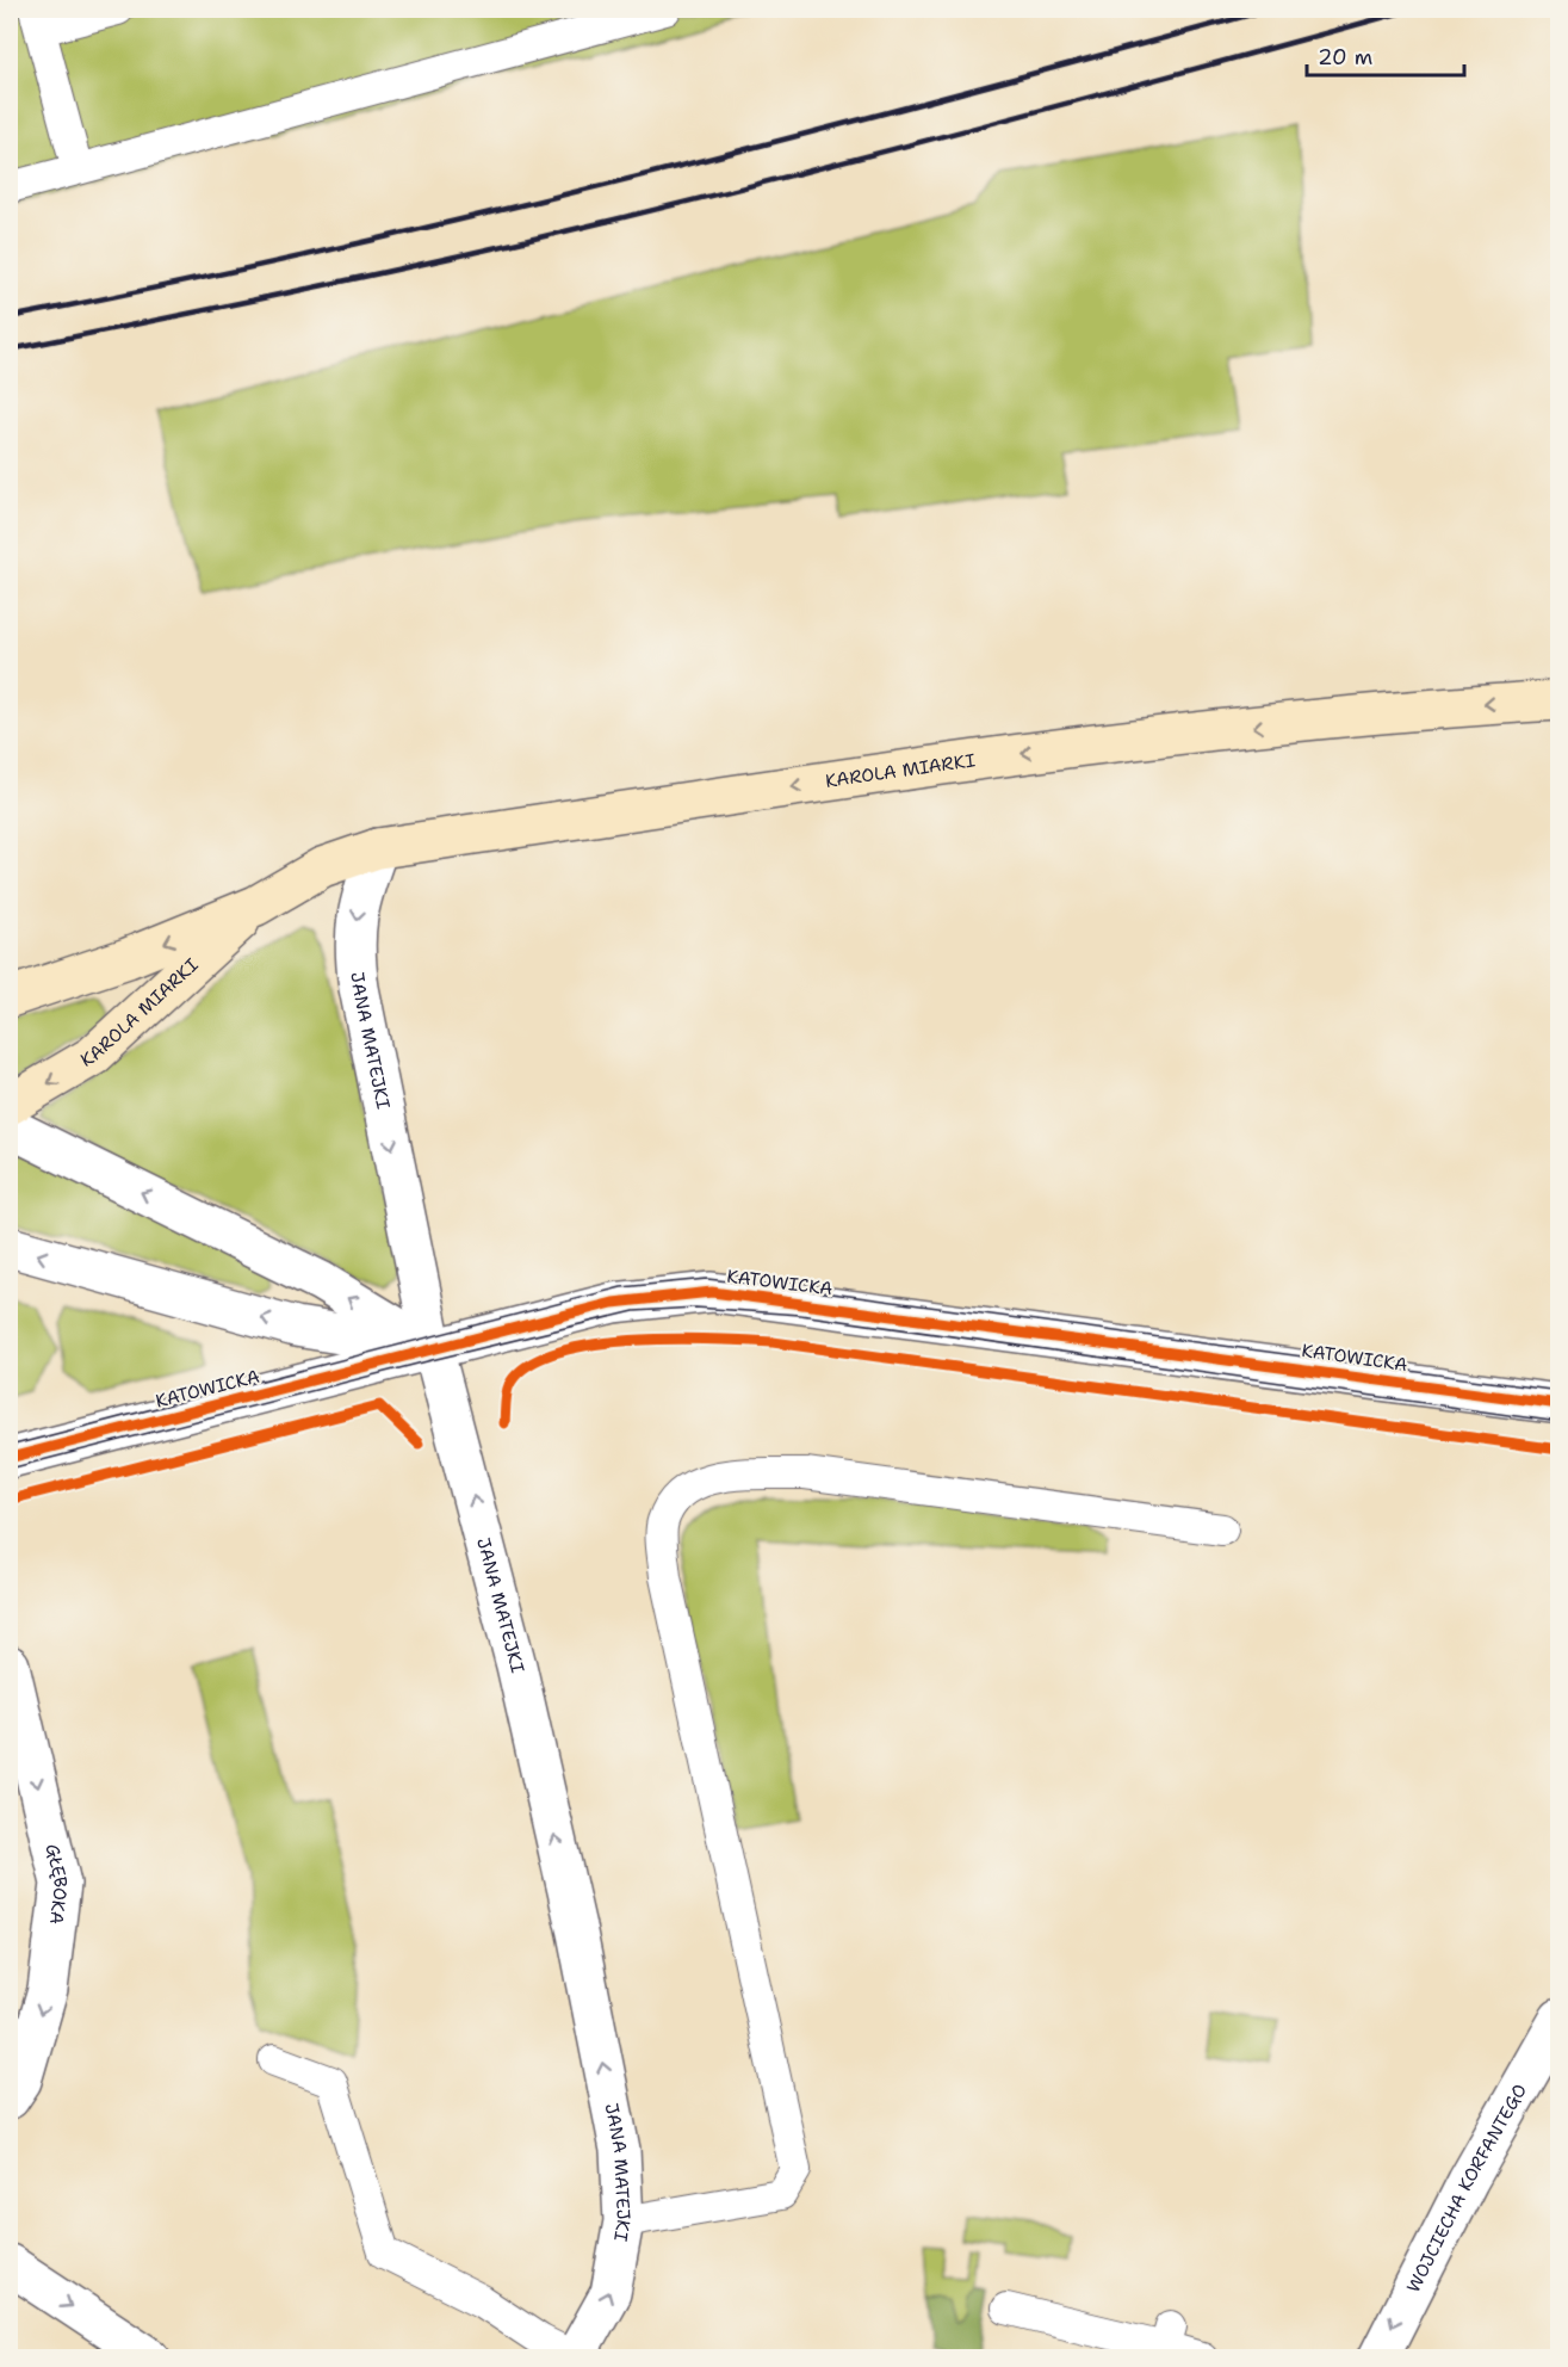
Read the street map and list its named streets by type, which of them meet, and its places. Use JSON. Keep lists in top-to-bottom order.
{
  "streets": {
    "main road": ["KAROLA MIARKI"],
    "street": [
      "JANA MATEJKI",
      "KATOWICKA",
      "GŁĘBOKA",
      "WOJCIECHA KORFANTEGO"
    ]
  },
  "crossings": [
    ["KAROLA MIARKI", "JANA MATEJKI"],
    ["JANA MATEJKI", "KATOWICKA"]
  ],
  "one_way": ["KAROLA MIARKI", "GŁĘBOKA", "WOJCIECHA KORFANTEGO"],
  "scale_bar": "20 m"
}
